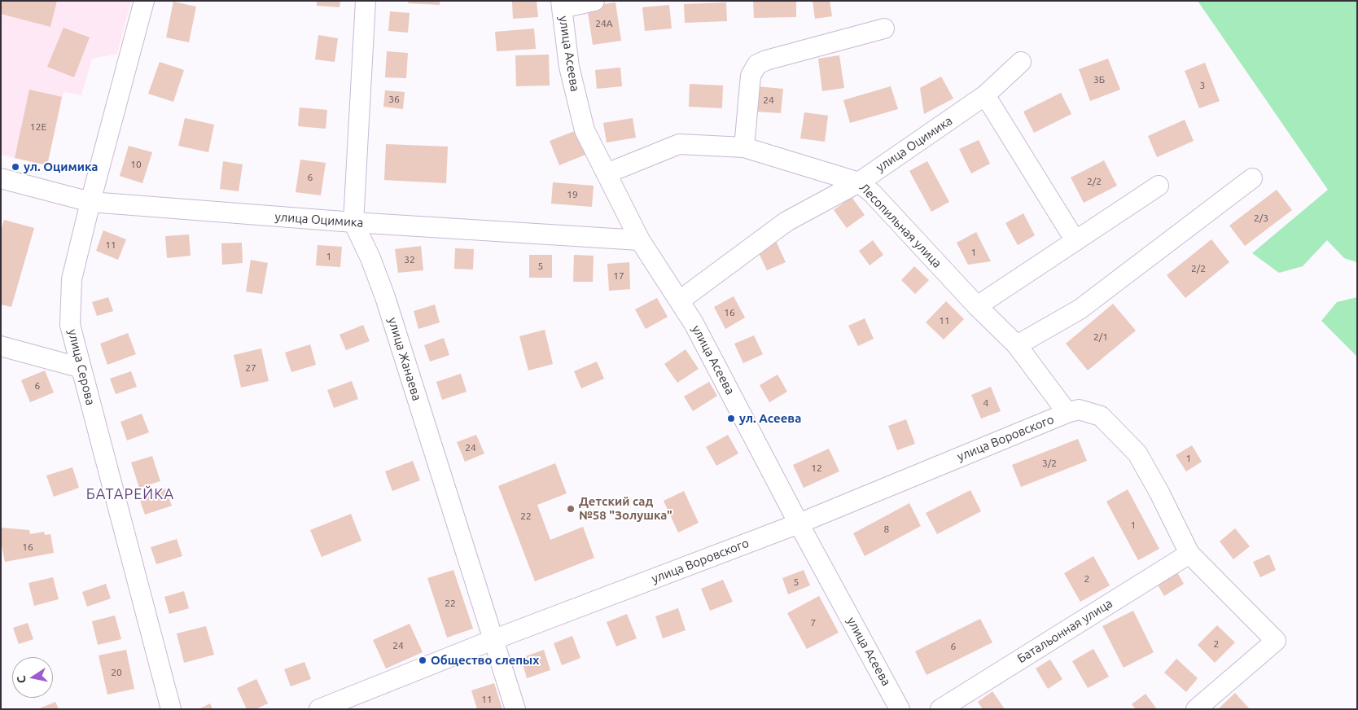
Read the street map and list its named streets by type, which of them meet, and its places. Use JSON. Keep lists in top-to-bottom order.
{
  "streets": {
    "street": [
      "улица Асеева",
      "улица Оцимика",
      "Лесопильная улица",
      "улица Жанаева",
      "улица Серова",
      "улица Воровского",
      "Батальонная улица"
    ]
  },
  "crossings": [
    ["улица Асеева", "улица Оцимика"],
    ["улица Асеева", "Лесопильная улица"],
    ["улица Асеева", "улица Воровского"],
    ["улица Оцимика", "Лесопильная улица"],
    ["улица Оцимика", "улица Жанаева"],
    ["улица Оцимика", "улица Серова"],
    ["Лесопильная улица", "улица Воровского"],
    ["улица Жанаева", "улица Воровского"]
  ],
  "districts": ["БАТАРЕЙКА"],
  "places": [
    "ул. Оцимика",
    "ул. Асеева",
    "Детский сад №58 \"Золушка\"",
    "Общество слепых"
  ],
  "house_numbers": [
    "24А",
    "3Б",
    "3",
    "36",
    "24",
    "12Е",
    "10",
    "6",
    "2/2",
    "19",
    "2/3",
    "11",
    "1",
    "1",
    "32",
    "5",
    "2/2",
    "17",
    "16",
    "11",
    "2/1",
    "27",
    "6",
    "4",
    "24",
    "1",
    "3/2",
    "12",
    "22",
    "1",
    "8",
    "16",
    "2",
    "5",
    "22",
    "7",
    "2",
    "24",
    "6",
    "20",
    "11"
  ],
  "north": "left"
}
